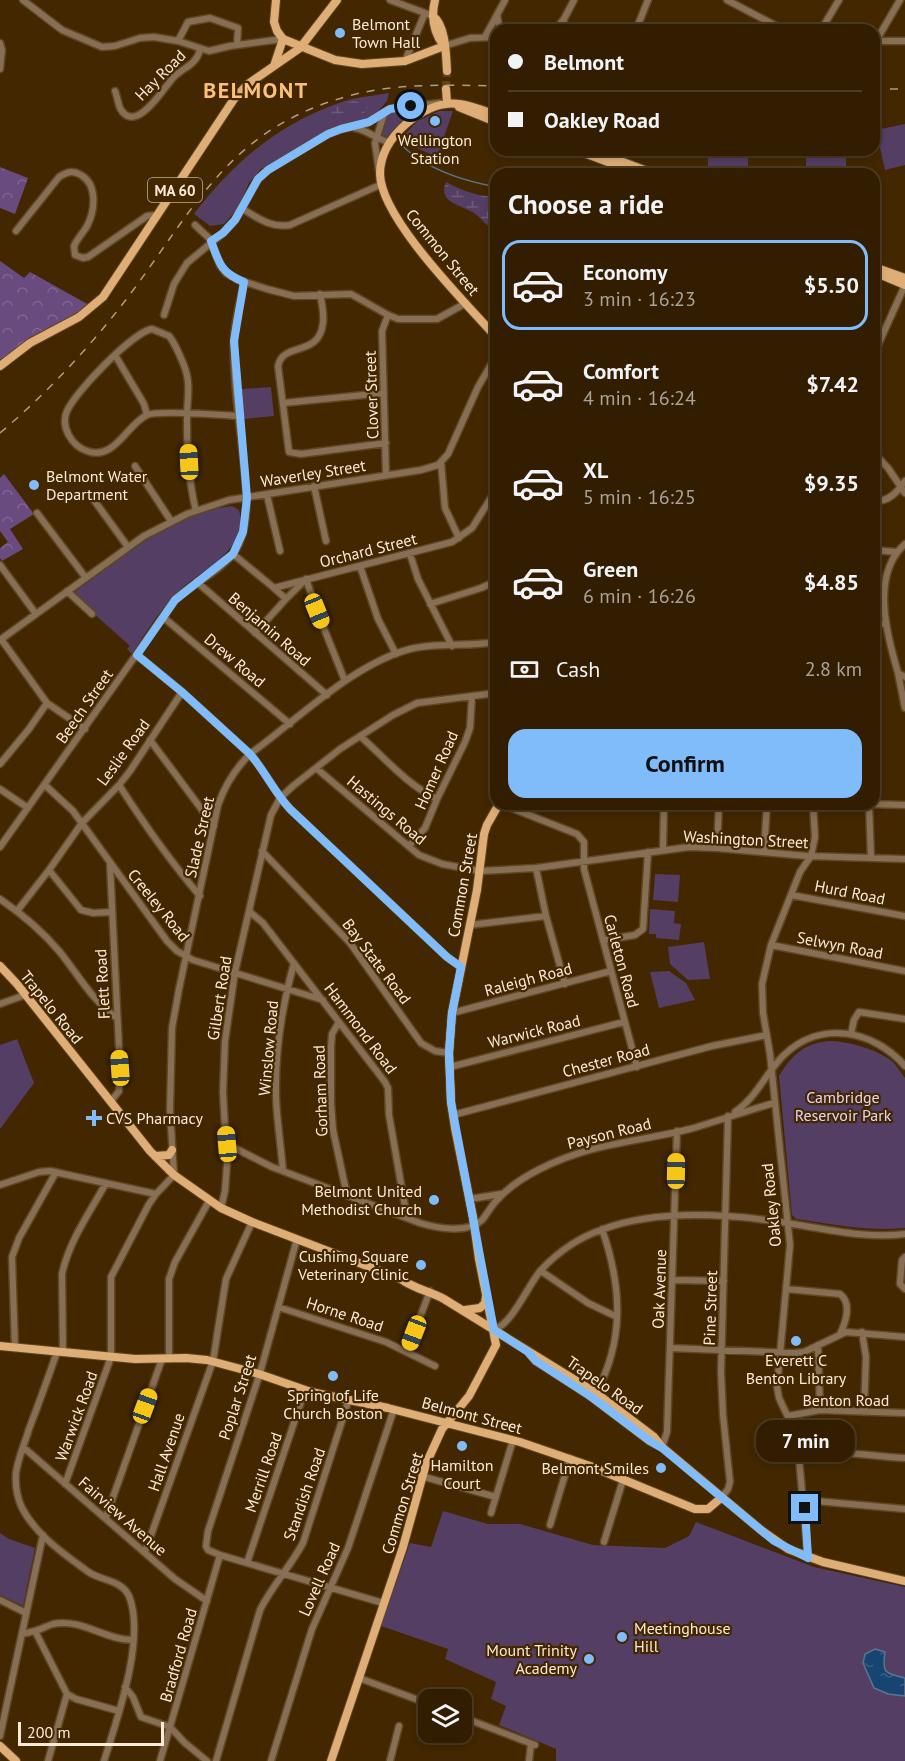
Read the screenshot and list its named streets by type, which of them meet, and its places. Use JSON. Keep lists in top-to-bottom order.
{
  "streets": {
    "main road": [
      "MA 60",
      "Common Street",
      "Trapelo Road",
      "Belmont Street"
    ],
    "street": [
      "Hay Road",
      "Clover Street",
      "Waverley Street",
      "Orchard Street",
      "Benjamin Road",
      "Drew Road",
      "Beech Street",
      "Leslie Road",
      "Homer Road",
      "Hastings Road",
      "Slade Street",
      "Washington Street",
      "Hurd Road",
      "Creeley Road",
      "Selwyn Road",
      "Bay State Road",
      "Carleton Road",
      "Raleigh Road",
      "Flett Road",
      "Gilbert Road",
      "Hammond Road",
      "Warwick Road",
      "Winslow Road",
      "Chester Road",
      "Gorham Road",
      "Payson Road",
      "Oakley Road",
      "Oak Avenue",
      "Pine Street",
      "Horne Road",
      "Poplar Street",
      "Benton Road",
      "Hall Avenue",
      "Merrill Road",
      "Standish Road",
      "Fairview Avenue",
      "Lovell Road",
      "Bradford Road"
    ]
  },
  "crossings": [
    ["Common Street", "Hastings Road"],
    ["Common Street", "Washington Street"],
    ["Common Street", "Bay State Road"],
    ["Common Street", "Raleigh Road"],
    ["Common Street", "Trapelo Road"],
    ["Common Street", "Warwick Road"],
    ["Common Street", "Chester Road"],
    ["Common Street", "Payson Road"],
    ["Common Street", "Belmont Street"],
    ["Clover Street", "Waverley Street"],
    ["Waverley Street", "Beech Street"],
    ["Benjamin Road", "Beech Street"],
    ["Benjamin Road", "Slade Street"],
    ["Drew Road", "Beech Street"],
    ["Drew Road", "Slade Street"],
    ["Beech Street", "Creeley Road"],
    ["Leslie Road", "Creeley Road"],
    ["Homer Road", "Hastings Road"],
    ["Hastings Road", "Washington Street"],
    ["Slade Street", "Creeley Road"],
    ["Slade Street", "Trapelo Road"],
    ["Slade Street", "Warwick Road"],
    ["Washington Street", "Carleton Road"],
    ["Washington Street", "Oakley Road"],
    ["Hurd Road", "Oakley Road"],
    ["Creeley Road", "Flett Road"],
    ["Creeley Road", "Gilbert Road"],
    ["Creeley Road", "Hammond Road"],
    ["Creeley Road", "Winslow Road"],
    ["Selwyn Road", "Oakley Road"],
    ["Bay State Road", "Gilbert Road"],
    ["Carleton Road", "Raleigh Road"],
    ["Carleton Road", "Warwick Road"],
    ["Carleton Road", "Chester Road"],
    ["Flett Road", "Trapelo Road"],
    ["Gilbert Road", "Trapelo Road"],
    ["Gilbert Road", "Hammond Road"],
    ["Trapelo Road", "Warwick Road"],
    ["Trapelo Road", "Oak Avenue"],
    ["Trapelo Road", "Pine Street"],
    ["Trapelo Road", "Poplar Street"],
    ["Trapelo Road", "Belmont Street"],
    ["Trapelo Road", "Hall Avenue"],
    ["Hammond Road", "Winslow Road"],
    ["Hammond Road", "Gorham Road"],
    ["Warwick Road", "Belmont Street"],
    ["Warwick Road", "Fairview Avenue"],
    ["Chester Road", "Oakley Road"],
    ["Payson Road", "Oakley Road"],
    ["Payson Road", "Oak Avenue"],
    ["Payson Road", "Pine Street"],
    ["Oakley Road", "Benton Road"],
    ["Pine Street", "Belmont Street"],
    ["Horne Road", "Poplar Street"],
    ["Poplar Street", "Belmont Street"],
    ["Poplar Street", "Bradford Road"],
    ["Belmont Street", "Hall Avenue"],
    ["Belmont Street", "Merrill Road"],
    ["Belmont Street", "Standish Road"],
    ["Belmont Street", "Lovell Road"],
    ["Hall Avenue", "Fairview Avenue"],
    ["Fairview Avenue", "Bradford Road"]
  ],
  "districts": ["BELMONT"],
  "parks": ["Cambridge Reservoir Park"],
  "places": {
    "other": [
      "Belmont Town Hall",
      "Wellington Station",
      "Belmont Water Department",
      "Belmont United Methodist Church",
      "Cushimg Square Veterinary Clinic",
      "Everett C Benton Library",
      "Spring of Life Church Boston",
      "Hamilton Court",
      "Belmont Smiles",
      "Meetinghouse Hill",
      "Mount Trinity Academy"
    ],
    "health": ["CVS Pharmacy"]
  },
  "scale_bar": "200 m",
  "page": {
    "banner": ["Belmont", "Oakley Road"],
    "heading": "Choose a ride",
    "list": [
      {
        "name": "Economy",
        "note": "3 min · 16:23",
        "value": "$5.50"
      },
      {
        "name": "Comfort",
        "note": "4 min · 16:24",
        "value": "$7.42"
      },
      {
        "name": "XL",
        "note": "5 min · 16:25",
        "value": "$9.35"
      },
      {
        "name": "Green",
        "note": "6 min · 16:26",
        "value": "$4.85"
      }
    ],
    "pay": ["Cash", "2.8 km"],
    "buttons": "Confirm",
    "bubble": "7 min",
    "scale": "200 m"
  }
}
